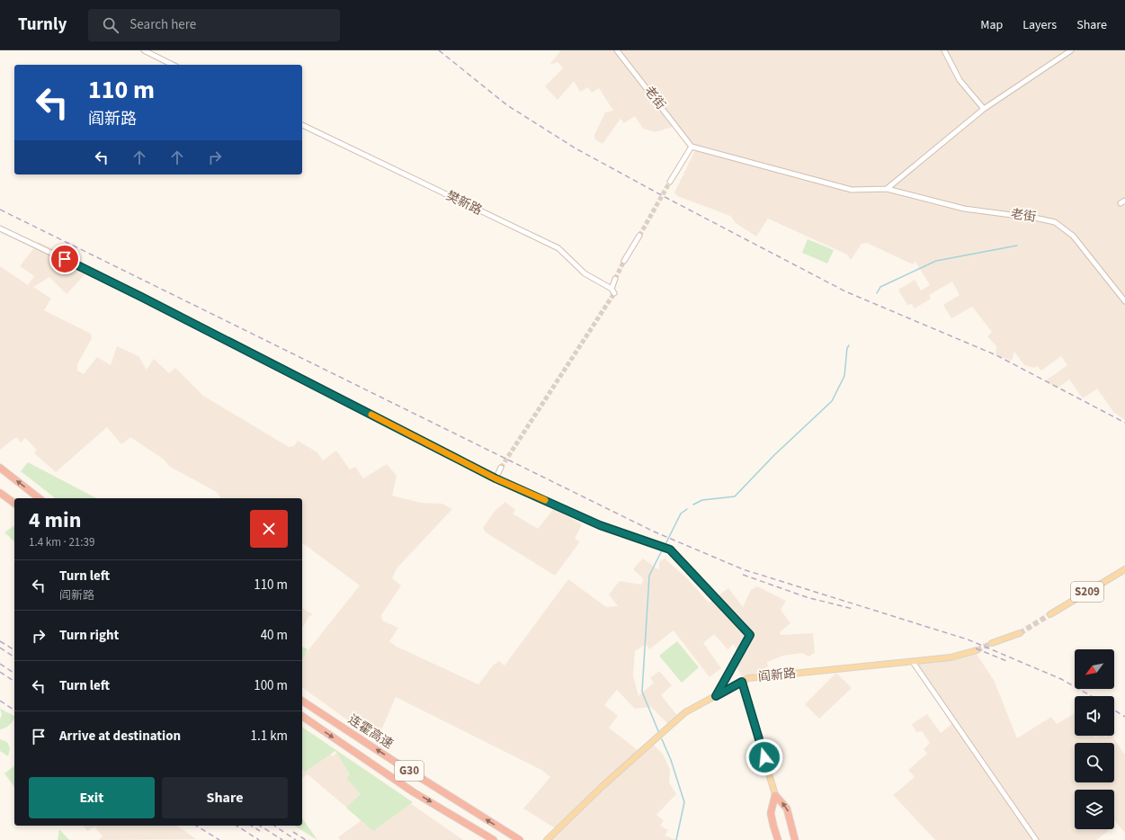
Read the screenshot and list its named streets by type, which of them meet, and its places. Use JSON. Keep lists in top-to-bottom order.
{
  "streets": {
    "highway": ["连霍高速", "G30"],
    "main road": ["S209", "阎新路"],
    "street": ["老街", "樊新路"]
  },
  "north": "bottom left",
  "page": {
    "header": "Turnly",
    "search": "Search here",
    "nav": ["Map", "Layers", "Share"],
    "turn": ["110 m", "阎新路"],
    "heading": ["4 min", "1.4 km · 21:39"],
    "list": [
      {
        "name": "Turn left",
        "note": "阎新路",
        "value": "110 m"
      },
      {
        "name": "Turn right",
        "value": "40 m"
      },
      {
        "name": "Turn left",
        "value": "100 m"
      },
      {
        "name": "Arrive at destination",
        "value": "1.1 km"
      }
    ],
    "buttons": ["Exit", "Share"]
  }
}
